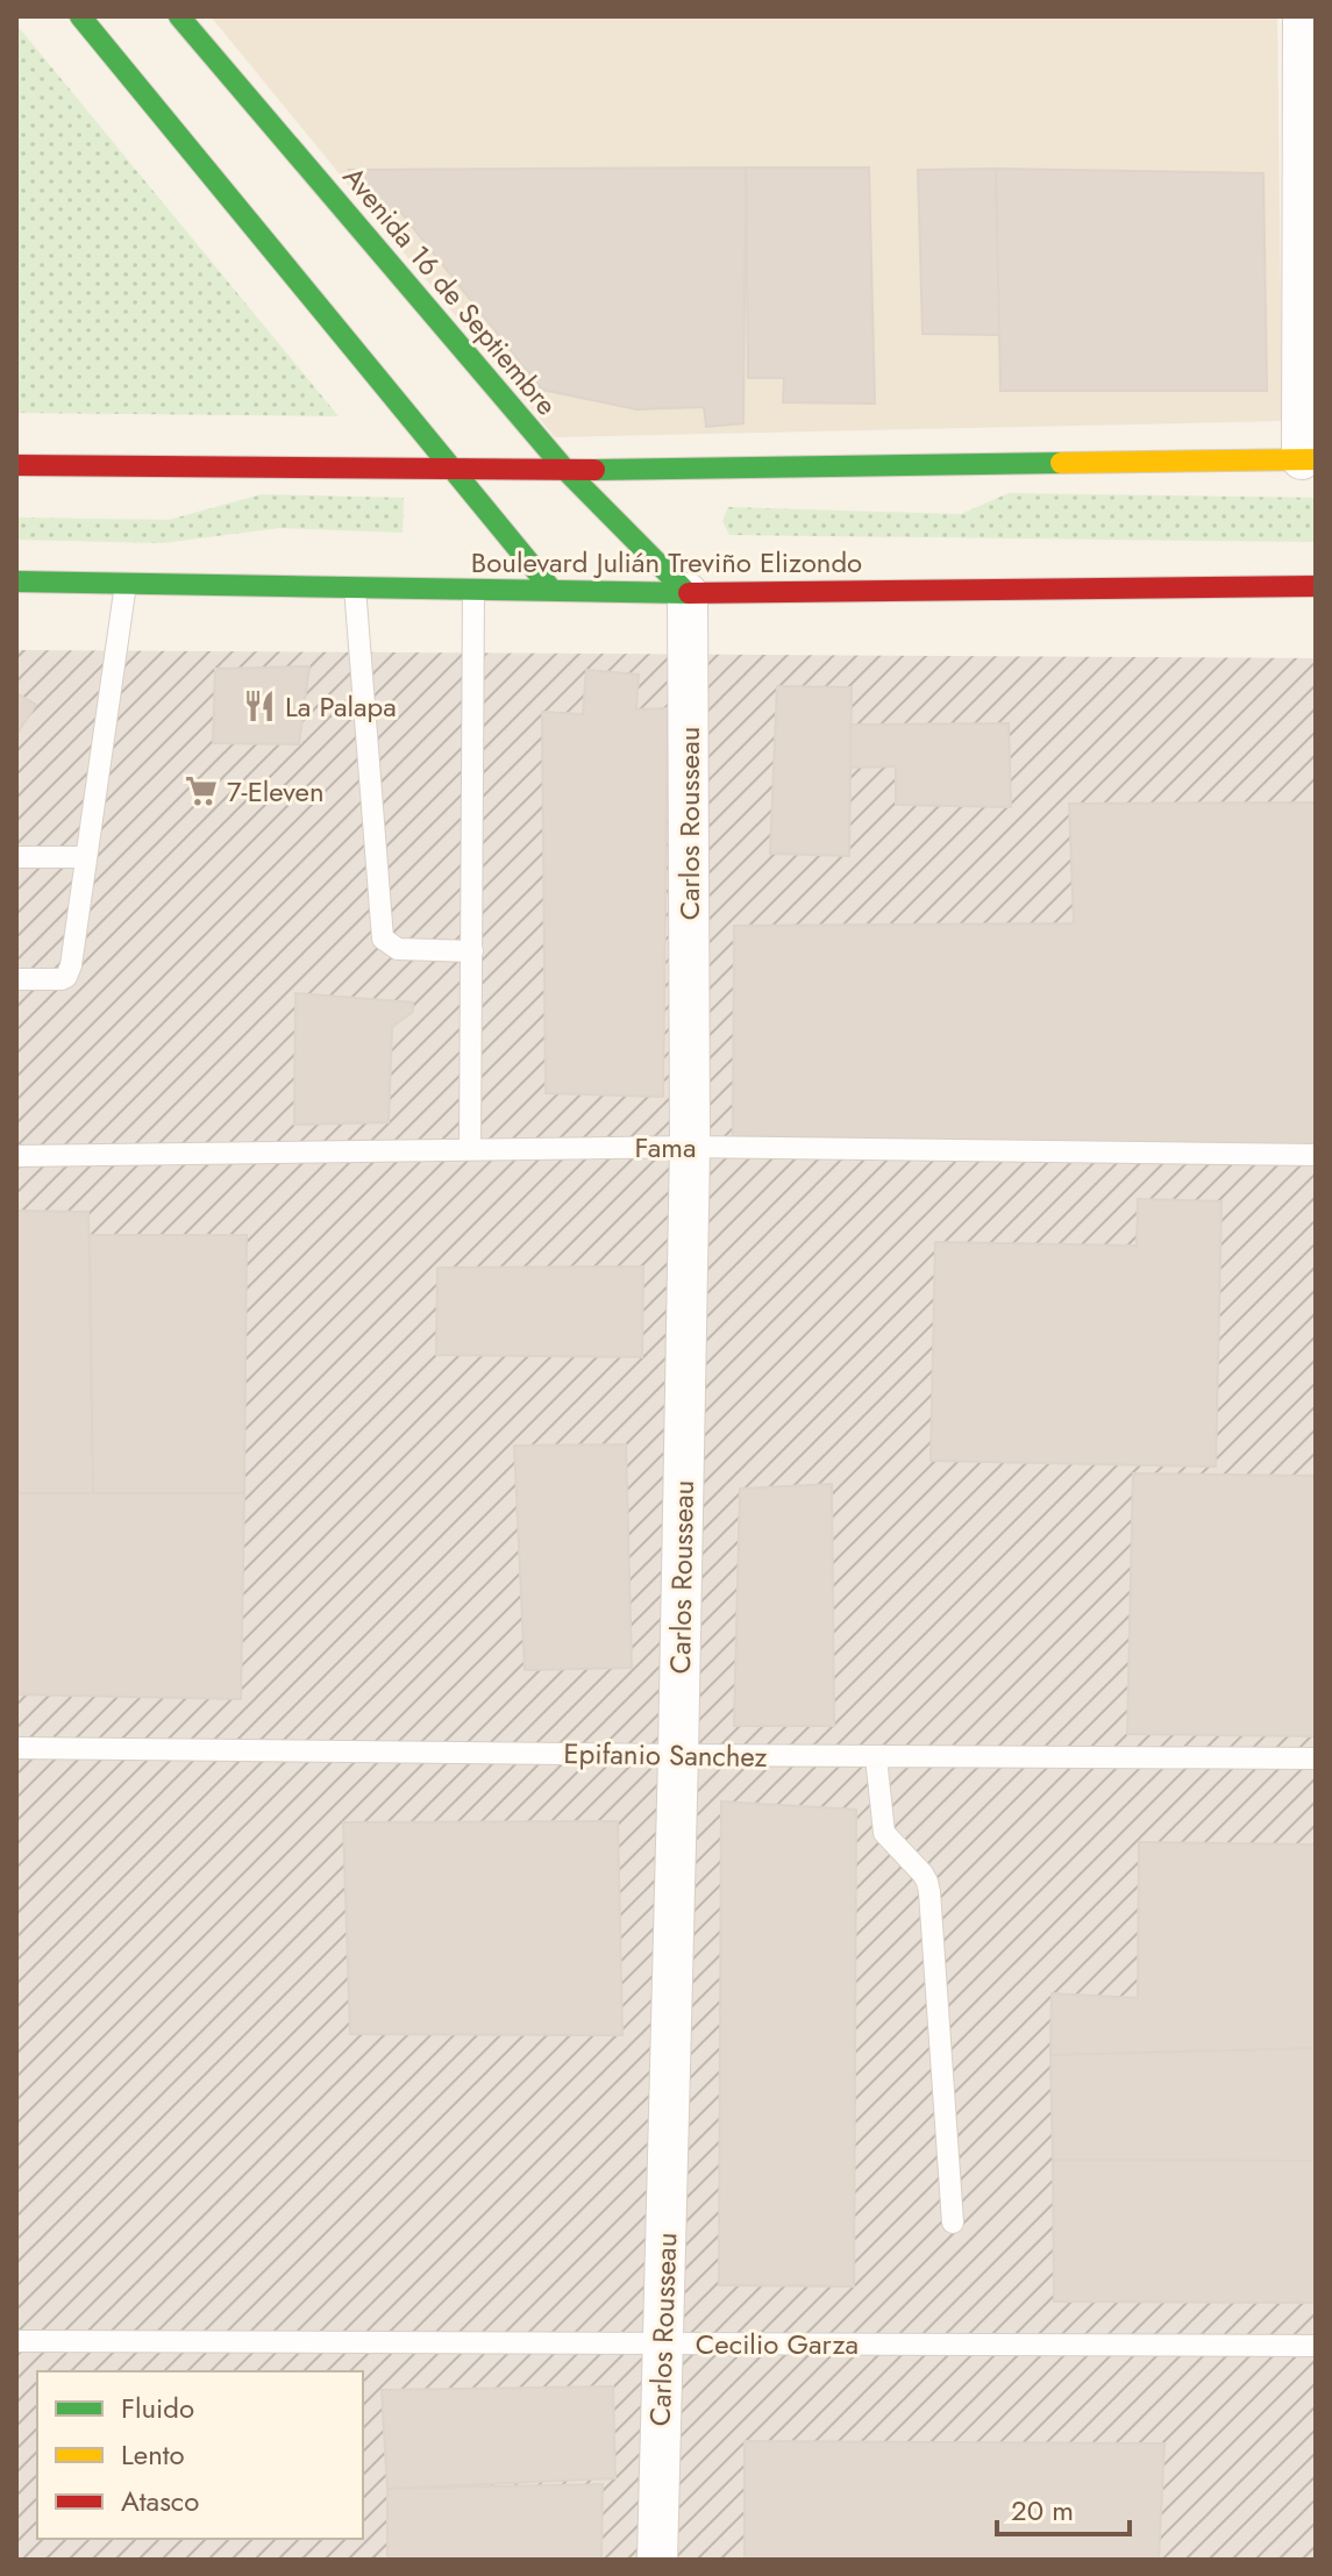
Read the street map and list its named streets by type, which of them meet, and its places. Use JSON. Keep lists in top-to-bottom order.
{
  "streets": {
    "main road": ["Avenida 16 de Septiembre", "Boulevard Julián Treviño Elizondo"],
    "street": ["Carlos Rousseau"],
    "lane": ["Fama", "Epifanio Sanchez", "Cecilio Garza"]
  },
  "crossings": [
    ["Avenida 16 de Septiembre", "Boulevard Julián Treviño Elizondo"],
    ["Avenida 16 de Septiembre", "Carlos Rousseau"],
    ["Boulevard Julián Treviño Elizondo", "Carlos Rousseau"],
    ["Carlos Rousseau", "Fama"],
    ["Carlos Rousseau", "Epifanio Sanchez"],
    ["Carlos Rousseau", "Cecilio Garza"]
  ],
  "places": {
    "restaurant": ["La Palapa"],
    "supermarket": ["7-Eleven"]
  },
  "legend": ["Fluido", "Lento", "Atasco"],
  "scale_bar": "20 m"
}
